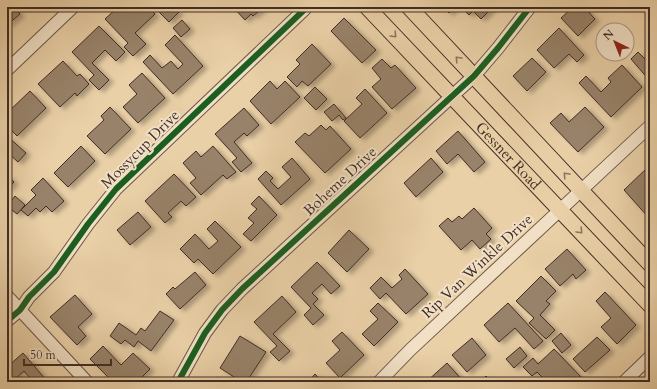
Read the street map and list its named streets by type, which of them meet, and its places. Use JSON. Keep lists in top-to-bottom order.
{
  "streets": {
    "main road": ["Gessner Road"],
    "street": ["Mossycup Drive", "Boheme Drive", "Rip Van Winkle Drive"]
  },
  "crossings": [
    ["Gessner Road", "Boheme Drive"],
    ["Gessner Road", "Rip Van Winkle Drive"]
  ],
  "scale_bar": "50 m",
  "north": "top left"
}
